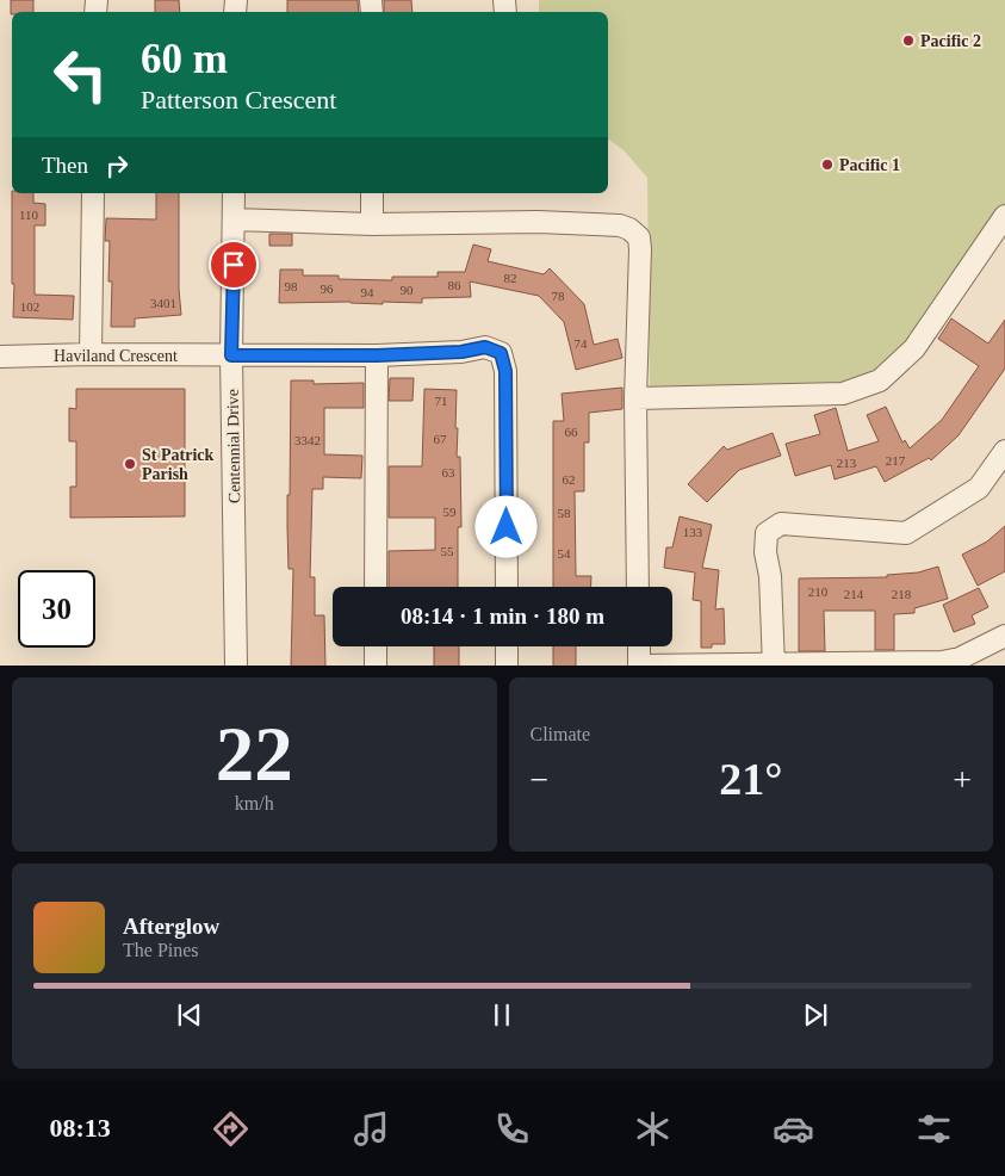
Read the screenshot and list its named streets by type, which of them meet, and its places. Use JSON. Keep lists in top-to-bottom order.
{
  "streets": {
    "street": ["Haviland Crescent", "Centennial Drive"]
  },
  "crossings": [
    ["Haviland Crescent", "Centennial Drive"]
  ],
  "places": ["Pacific 2", "Pacific 1", "St Patrick Parish"],
  "house_numbers": [
    "110",
    "82",
    "86",
    "98",
    "96",
    "90",
    "94",
    "78",
    "3401",
    "102",
    "74",
    "71",
    "66",
    "67",
    "3342",
    "217",
    "213",
    "63",
    "62",
    "59",
    "58",
    "133",
    "55",
    "54",
    "210",
    "214",
    "218"
  ],
  "page": {
    "turn": ["60 m", "Patterson Crescent"],
    "then": "Then",
    "limit": "30",
    "trip": "08:14 · 1 min · 180 m",
    "tile": [
      ["22", "km/h"],
      "Climate"
    ],
    "heat": ["−", "21°", "+"],
    "song": ["Afterglow", "The Pines"],
    "tabs": "08:13"
  }
}
